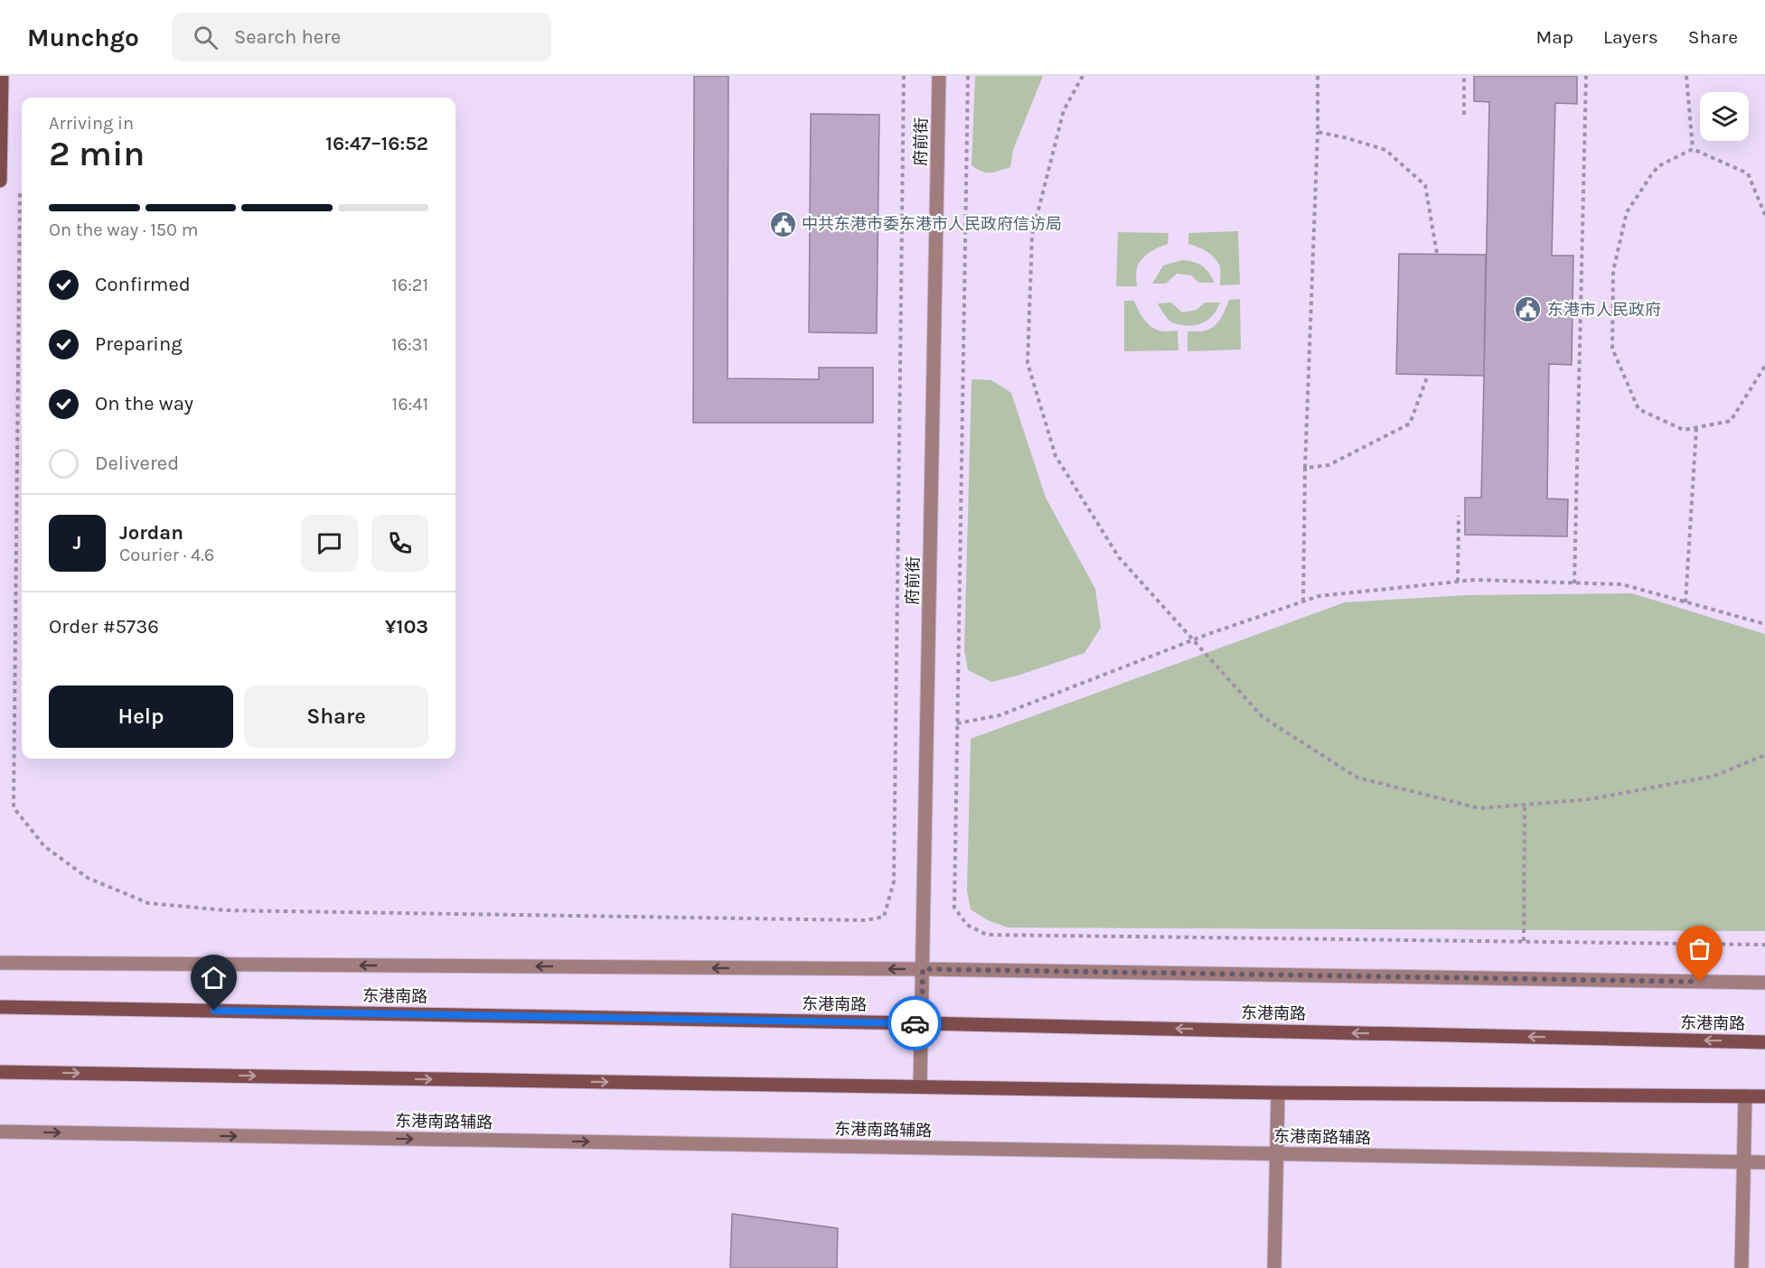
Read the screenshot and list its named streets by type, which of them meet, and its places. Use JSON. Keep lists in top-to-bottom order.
{
  "streets": {
    "main road": ["东港南路"],
    "street": ["府前街", "东港南路辅路"]
  },
  "crossings": [
    ["府前街", "东港南路"]
  ],
  "one_way": ["东港南路辅路"],
  "places": {
    "public building": ["中共东港市委东港市人民政府信访局", "东港市人民政府"]
  },
  "page": {
    "header": "Munchgo",
    "search": "Search here",
    "nav": ["Map", "Layers", "Share"],
    "heading": ["2 min", "Arriving in", "16:47–16:52"],
    "panel": [
      "Jordan",
      "Courier · 4.6",
      "Order #5736",
      "¥103"
    ],
    "bar": "On the way · 150 m",
    "list": [
      ["Confirmed", "16:21"],
      ["Preparing", "16:31"],
      ["On the way", "16:41"],
      "Delivered"
    ],
    "round": "J",
    "buttons": ["Help", "Share"]
  }
}
